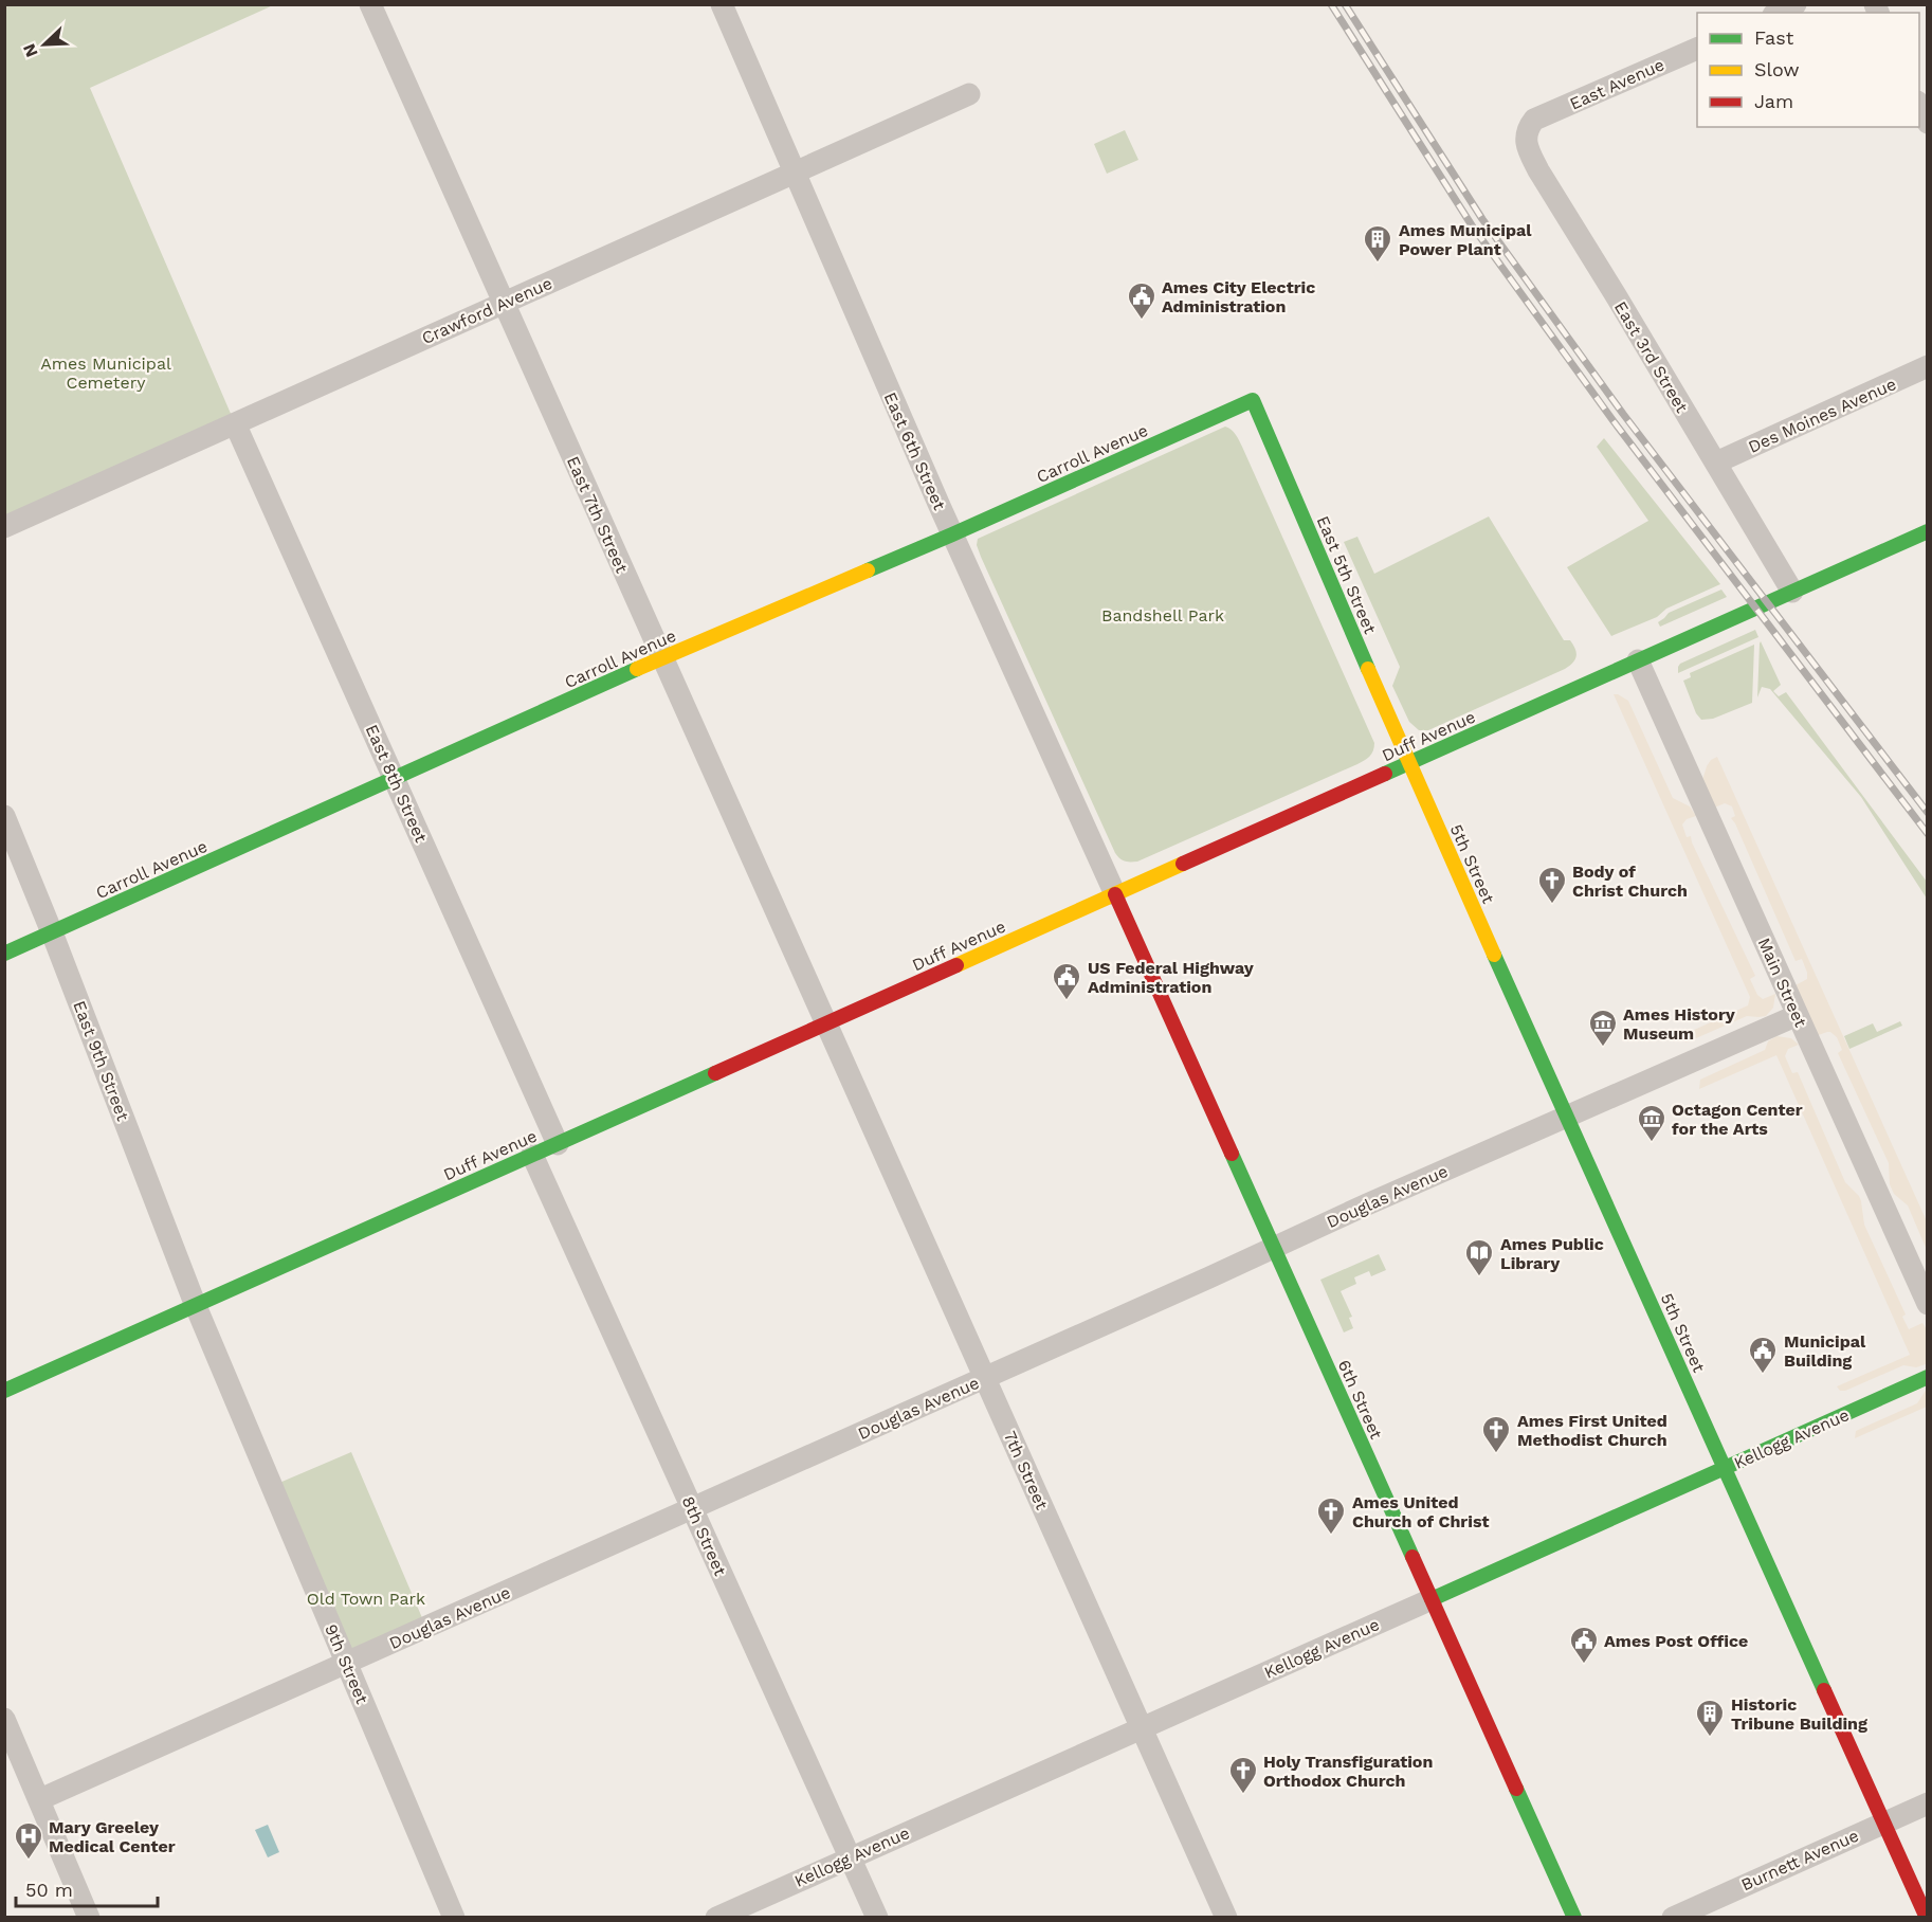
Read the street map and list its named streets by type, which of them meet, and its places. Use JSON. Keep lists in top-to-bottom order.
{
  "streets": {
    "street": [
      "East Avenue",
      "Crawford Avenue",
      "East 3rd Street",
      "Des Moines Avenue",
      "East 6th Street",
      "Carroll Avenue",
      "East 7th Street",
      "East 5th Street",
      "Duff Avenue",
      "East 8th Street",
      "5th Street",
      "Main Street",
      "East 9th Street",
      "Douglas Avenue",
      "6th Street",
      "Kellogg Avenue",
      "7th Street",
      "8th Street",
      "9th Street",
      "Burnett Avenue"
    ]
  },
  "crossings": [
    ["East Avenue", "East 3rd Street"],
    ["Crawford Avenue", "East 6th Street"],
    ["Crawford Avenue", "East 7th Street"],
    ["Crawford Avenue", "East 8th Street"],
    ["East 3rd Street", "Des Moines Avenue"],
    ["East 3rd Street", "Duff Avenue"],
    ["East 6th Street", "Carroll Avenue"],
    ["East 6th Street", "Duff Avenue"],
    ["East 6th Street", "6th Street"],
    ["Carroll Avenue", "East 7th Street"],
    ["Carroll Avenue", "East 5th Street"],
    ["Carroll Avenue", "East 8th Street"],
    ["Carroll Avenue", "East 9th Street"],
    ["East 7th Street", "Duff Avenue"],
    ["East 7th Street", "7th Street"],
    ["East 5th Street", "Duff Avenue"],
    ["East 5th Street", "5th Street"],
    ["Duff Avenue", "East 8th Street"],
    ["Duff Avenue", "5th Street"],
    ["Duff Avenue", "Main Street"],
    ["Duff Avenue", "East 9th Street"],
    ["Duff Avenue", "6th Street"],
    ["Duff Avenue", "7th Street"],
    ["Duff Avenue", "8th Street"],
    ["Duff Avenue", "9th Street"],
    ["5th Street", "Douglas Avenue"],
    ["5th Street", "Kellogg Avenue"],
    ["5th Street", "Burnett Avenue"],
    ["Main Street", "Douglas Avenue"],
    ["East 9th Street", "9th Street"],
    ["Douglas Avenue", "6th Street"],
    ["Douglas Avenue", "7th Street"],
    ["Douglas Avenue", "8th Street"],
    ["Douglas Avenue", "9th Street"],
    ["6th Street", "Kellogg Avenue"],
    ["Kellogg Avenue", "7th Street"],
    ["Kellogg Avenue", "8th Street"]
  ],
  "parks": ["Ames Municipal Cemetery", "Bandshell Park", "Old Town Park"],
  "places": {
    "building": ["Ames Municipal Power Plant", "Historic Tribune Building"],
    "public building": [
      "Ames City Electric Administration",
      "US Federal Highway Administration",
      "Municipal Building",
      "Ames Post Office"
    ],
    "church": [
      "Body of Christ Church",
      "Ames First United Methodist Church",
      "Ames United Church of Christ",
      "Holy Transfiguration Orthodox Church"
    ],
    "museum": ["Ames History Museum", "Octagon Center for the Arts"],
    "library": ["Ames Public Library"],
    "hospital": ["Mary Greeley Medical Center"]
  },
  "legend": ["Fast", "Slow", "Jam"],
  "scale_bar": "50 m",
  "north": "bottom left"
}
